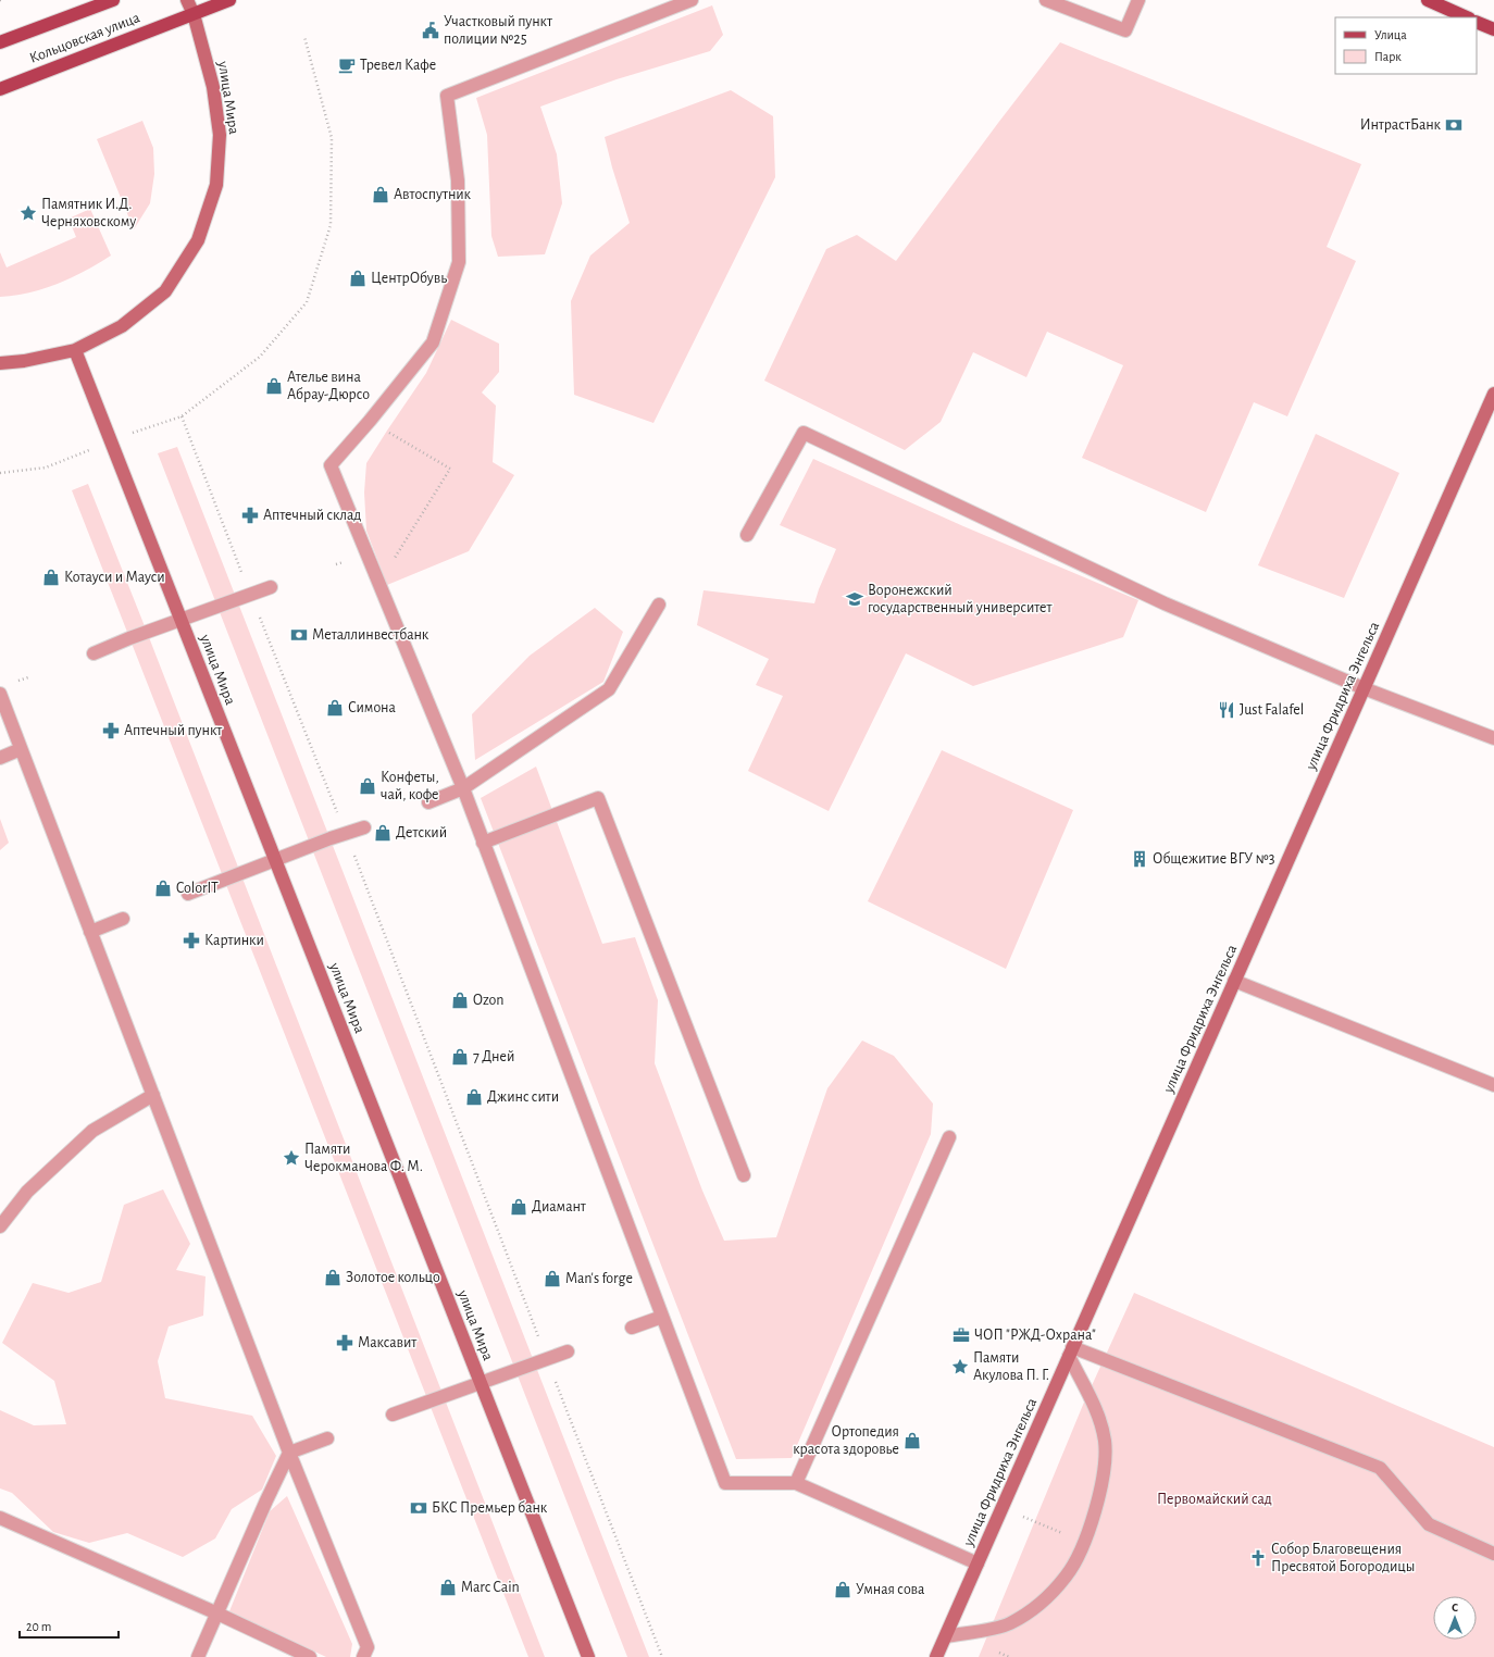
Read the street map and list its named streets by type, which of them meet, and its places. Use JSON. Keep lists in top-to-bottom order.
{
  "streets": {
    "main road": ["Кольцовская улица"],
    "street": ["улица Мира", "улица Фридриха Энгельса"]
  },
  "crossings": [
    ["Кольцовская улица", "улица Мира"]
  ],
  "parks": ["Первомайский сад"],
  "places": {
    "public building": ["Участковый пункт полиции №25"],
    "cafe": ["Тревел Кафе"],
    "bank": ["ИнтрастБанк", "Металлинвестбанк", "БКС Премьер банк"],
    "shop": [
      "Автоспутник",
      "ЦентрОбувь",
      "Ателье вина Абрау-Дюрсо",
      "Котауси и Мауси",
      "Симона",
      "Конфеты, чай, кофе",
      "Детский",
      "ColorIT",
      "Ozon",
      "7 Дней",
      "Джинс сити",
      "Диамант",
      "Золотое кольцо",
      "Man's forge",
      "Ортопедия красота здоровье",
      "Marc Cain",
      "Умная сова"
    ],
    "place": ["Памятник И.Д. Черняховскому", "Памяти Черокманова Ф. М.", "Памяти Акулова П. Г."],
    "pharmacy": [
      "Аптечный склад",
      "Аптечный пункт",
      "Картинки",
      "Максавит"
    ],
    "school or university": ["Воронежский государственный университет"],
    "restaurant": ["Just Falafel"],
    "building": ["Общежитие ВГУ №3"],
    "office": ["ЧОП \"РЖД-Охрана\""],
    "church": ["Собор Благовещения Пресвятой Богородицы"]
  },
  "legend": ["Улица", "Парк"],
  "scale_bar": "20 m",
  "north": "top"
}
